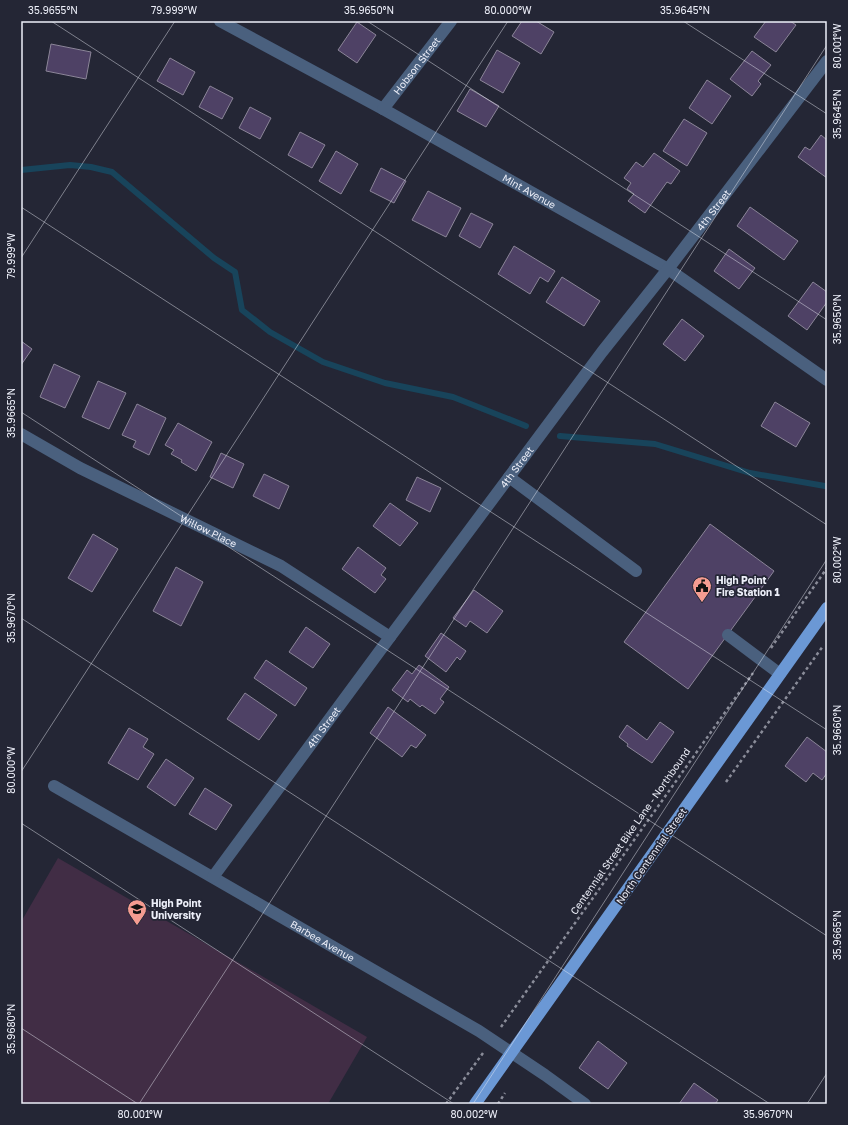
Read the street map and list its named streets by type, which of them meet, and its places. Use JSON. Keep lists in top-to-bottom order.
{
  "streets": {
    "main road": ["North Centennial Street"],
    "street": [
      "Hobson Street",
      "Mint Avenue",
      "4th Street",
      "Willow Place",
      "Barbee Avenue"
    ],
    "path": ["Centennial Street Bike Lane - Northbound"]
  },
  "crossings": [
    ["Hobson Street", "Mint Avenue"],
    ["Mint Avenue", "4th Street"],
    ["4th Street", "Willow Place"],
    ["4th Street", "Barbee Avenue"],
    ["Centennial Street Bike Lane - Northbound", "Barbee Avenue"],
    ["North Centennial Street", "Barbee Avenue"]
  ],
  "places": {
    "public building": ["High Point Fire Station 1"],
    "school or university": ["High Point University"]
  },
  "coordinates": [
    "35.9655°N",
    "79.999°W",
    "35.9650°N",
    "80.000°W",
    "35.9645°N",
    "80.001°W",
    "35.9665°N",
    "80.002°W",
    "35.9670°N",
    "35.9660°N",
    "35.9680°N"
  ]
}
